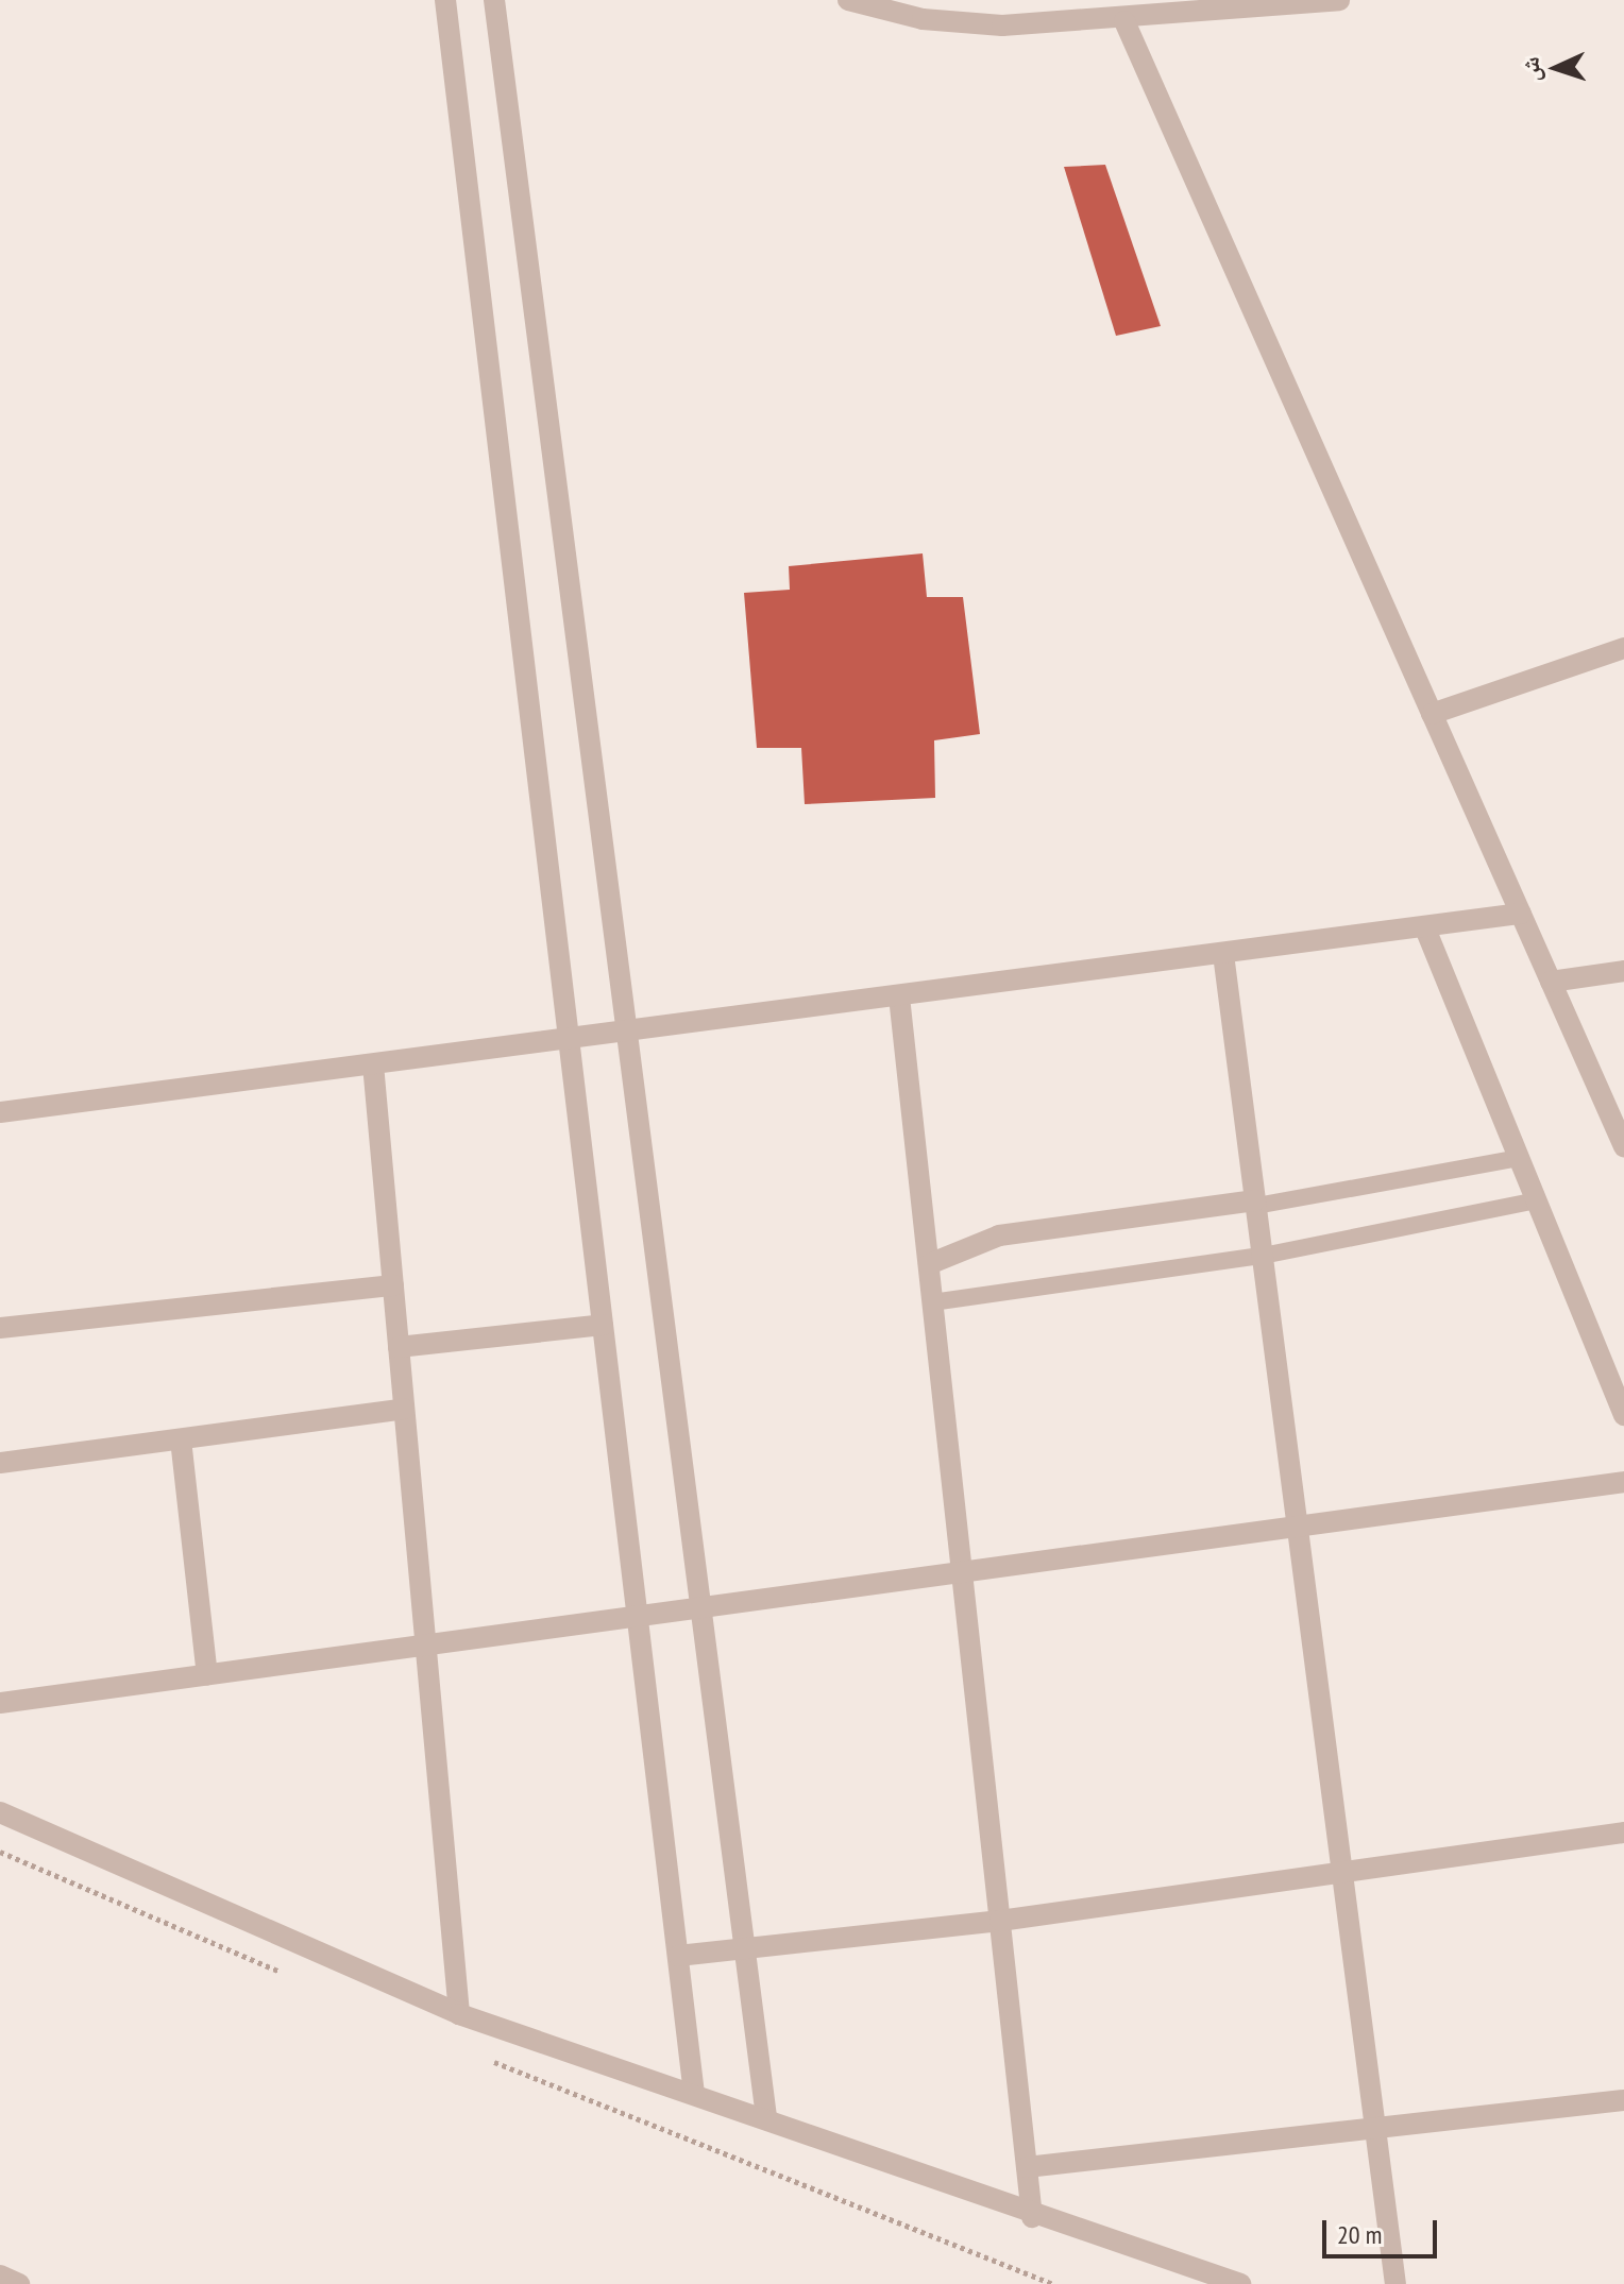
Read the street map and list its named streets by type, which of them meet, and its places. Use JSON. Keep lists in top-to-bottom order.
{
  "scale_bar": "20 m",
  "north": "left"
}
